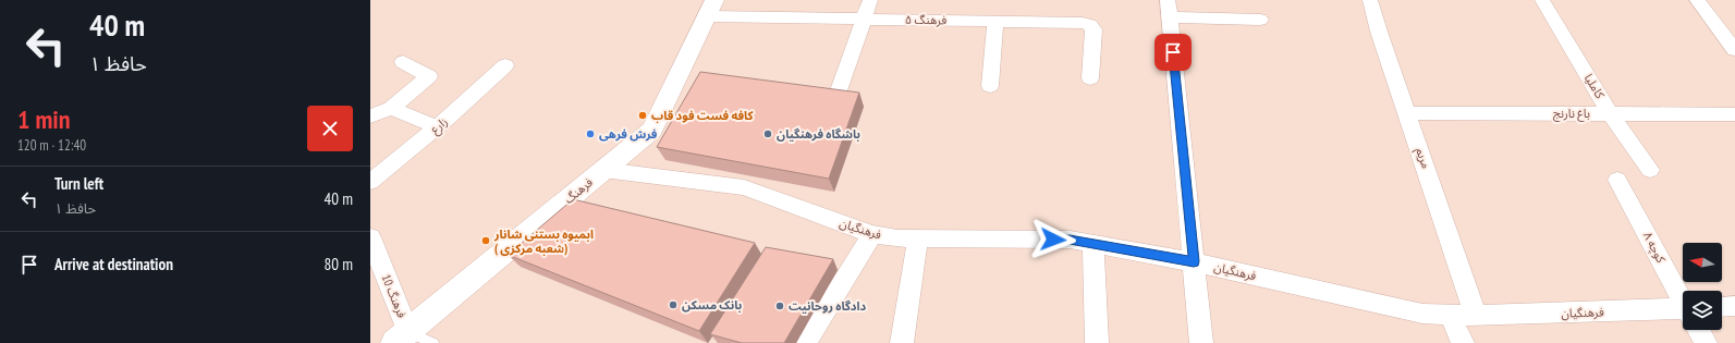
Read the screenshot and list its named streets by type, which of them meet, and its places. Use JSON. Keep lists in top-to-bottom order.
{
  "streets": {
    "main road": ["فرهنگ"],
    "street": [
      "فرهنگ ۵",
      "کاملیا",
      "باغ نارنج",
      "زارع",
      "مریم",
      "فرهنگیان",
      "کوچه ۸",
      "فرهنگ 10"
    ]
  },
  "crossings": [
    ["فرهنگ ۵", "فرهنگ"],
    ["کاملیا", "باغ نارنج"],
    ["باغ نارنج", "مریم"],
    ["مریم", "فرهنگیان"],
    ["فرهنگ", "فرهنگیان"],
    ["فرهنگ", "فرهنگ 10"]
  ],
  "places": [
    "کافه فست فود قاب",
    "فرش فرهی",
    "باشگاه فرهنگیان",
    "ابمیوه بستنی شانار ( شعبه مرکزی)",
    "بانک مسکن",
    "دادگاه روحانیت"
  ],
  "north": "left",
  "page": {
    "turn": ["40 m", "حافظ ۱"],
    "heading": ["1 min", "120 m · 12:40"],
    "list": [
      {
        "name": "Turn left",
        "note": "حافظ ۱",
        "value": "40 m"
      },
      {
        "name": "Arrive at destination",
        "value": "80 m"
      }
    ]
  }
}
